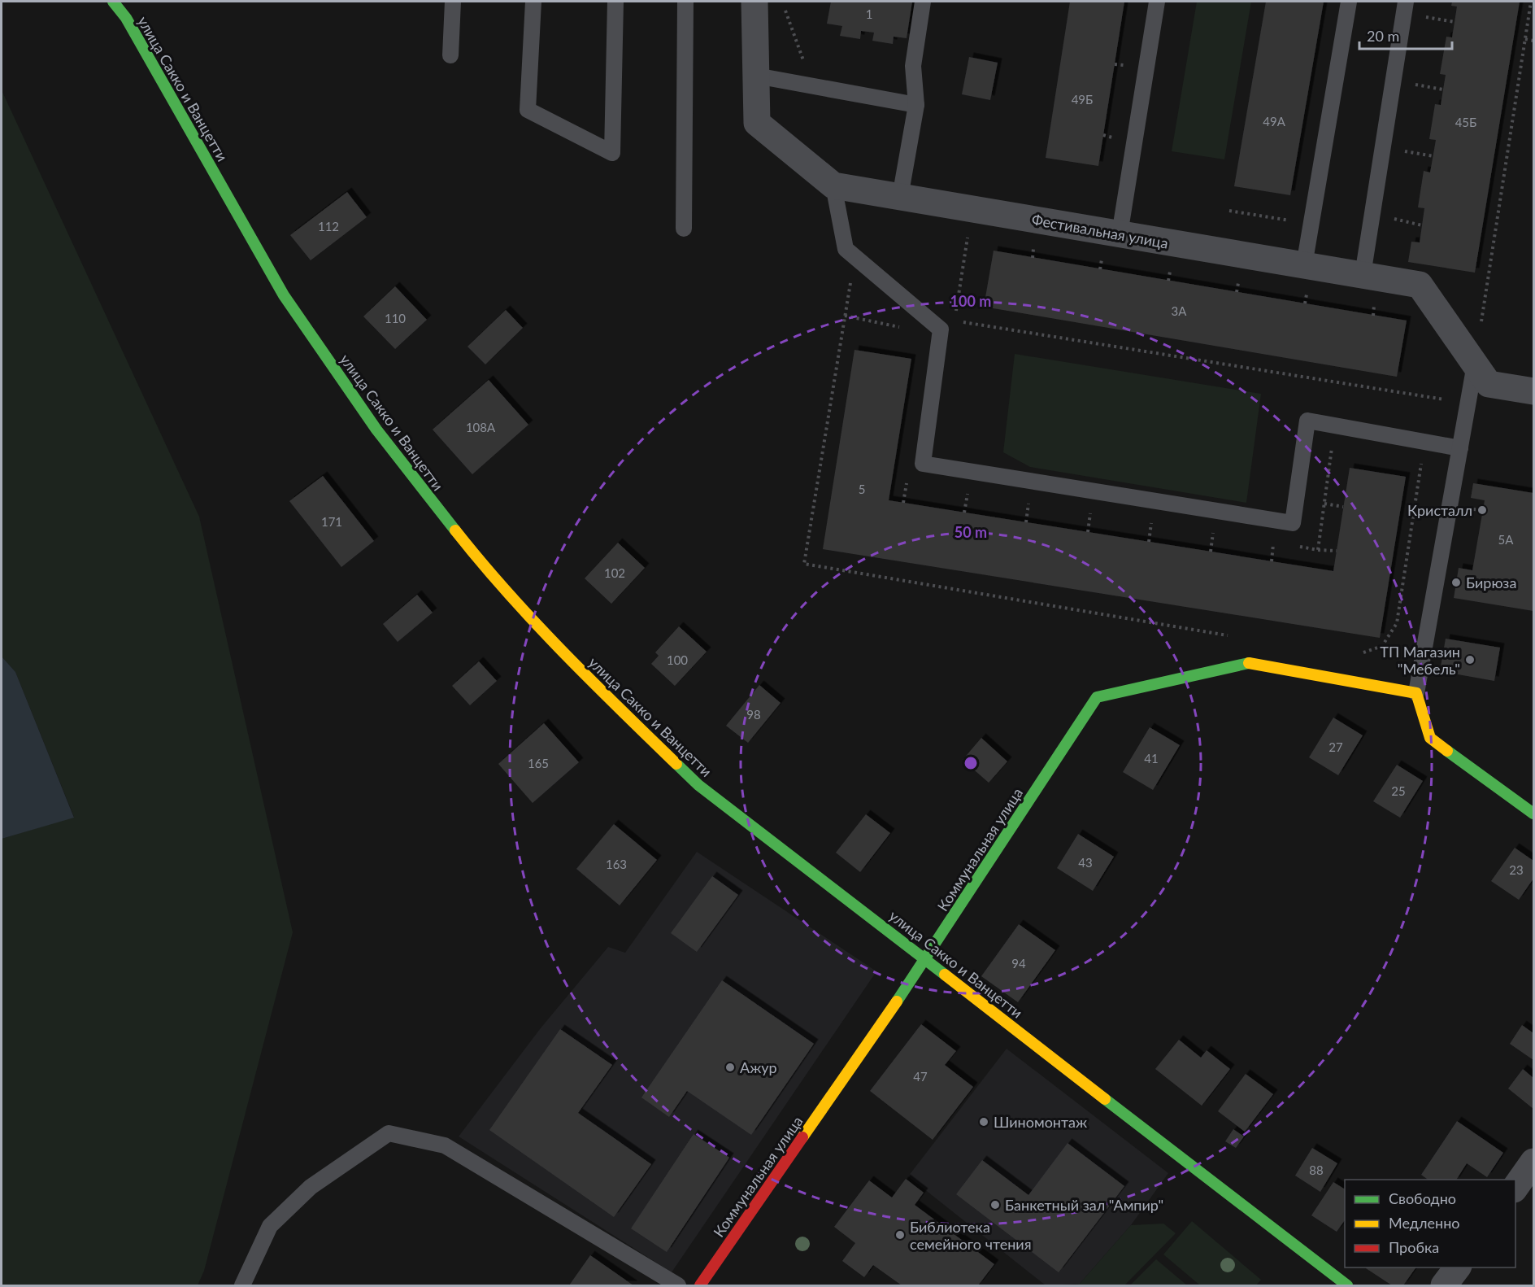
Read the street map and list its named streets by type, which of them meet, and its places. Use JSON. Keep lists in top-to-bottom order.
{
  "streets": {
    "street": ["улица Сакко и Ванцетти", "Фестивальная улица", "Коммунальная улица"]
  },
  "crossings": [
    ["улица Сакко и Ванцетти", "Коммунальная улица"]
  ],
  "places": [
    "Кристалл",
    "Бирюза",
    "ТП Магазин \"Мебель\"",
    "Ажур",
    "Шиномонтаж",
    "Банкетный зал \"Ампир\"",
    "Библиотека семейного чтения"
  ],
  "house_numbers": [
    "1",
    "49Б",
    "49А",
    "45Б",
    "112",
    "3А",
    "110",
    "108А",
    "5",
    "171",
    "5А",
    "102",
    "100",
    "98",
    "27",
    "41",
    "165",
    "25",
    "43",
    "163",
    "23",
    "94",
    "47",
    "88"
  ],
  "legend": ["Свободно", "Медленно", "Пробка"],
  "scale_bar": "20 m",
  "rings": ["100 m", "50 m"]
}
